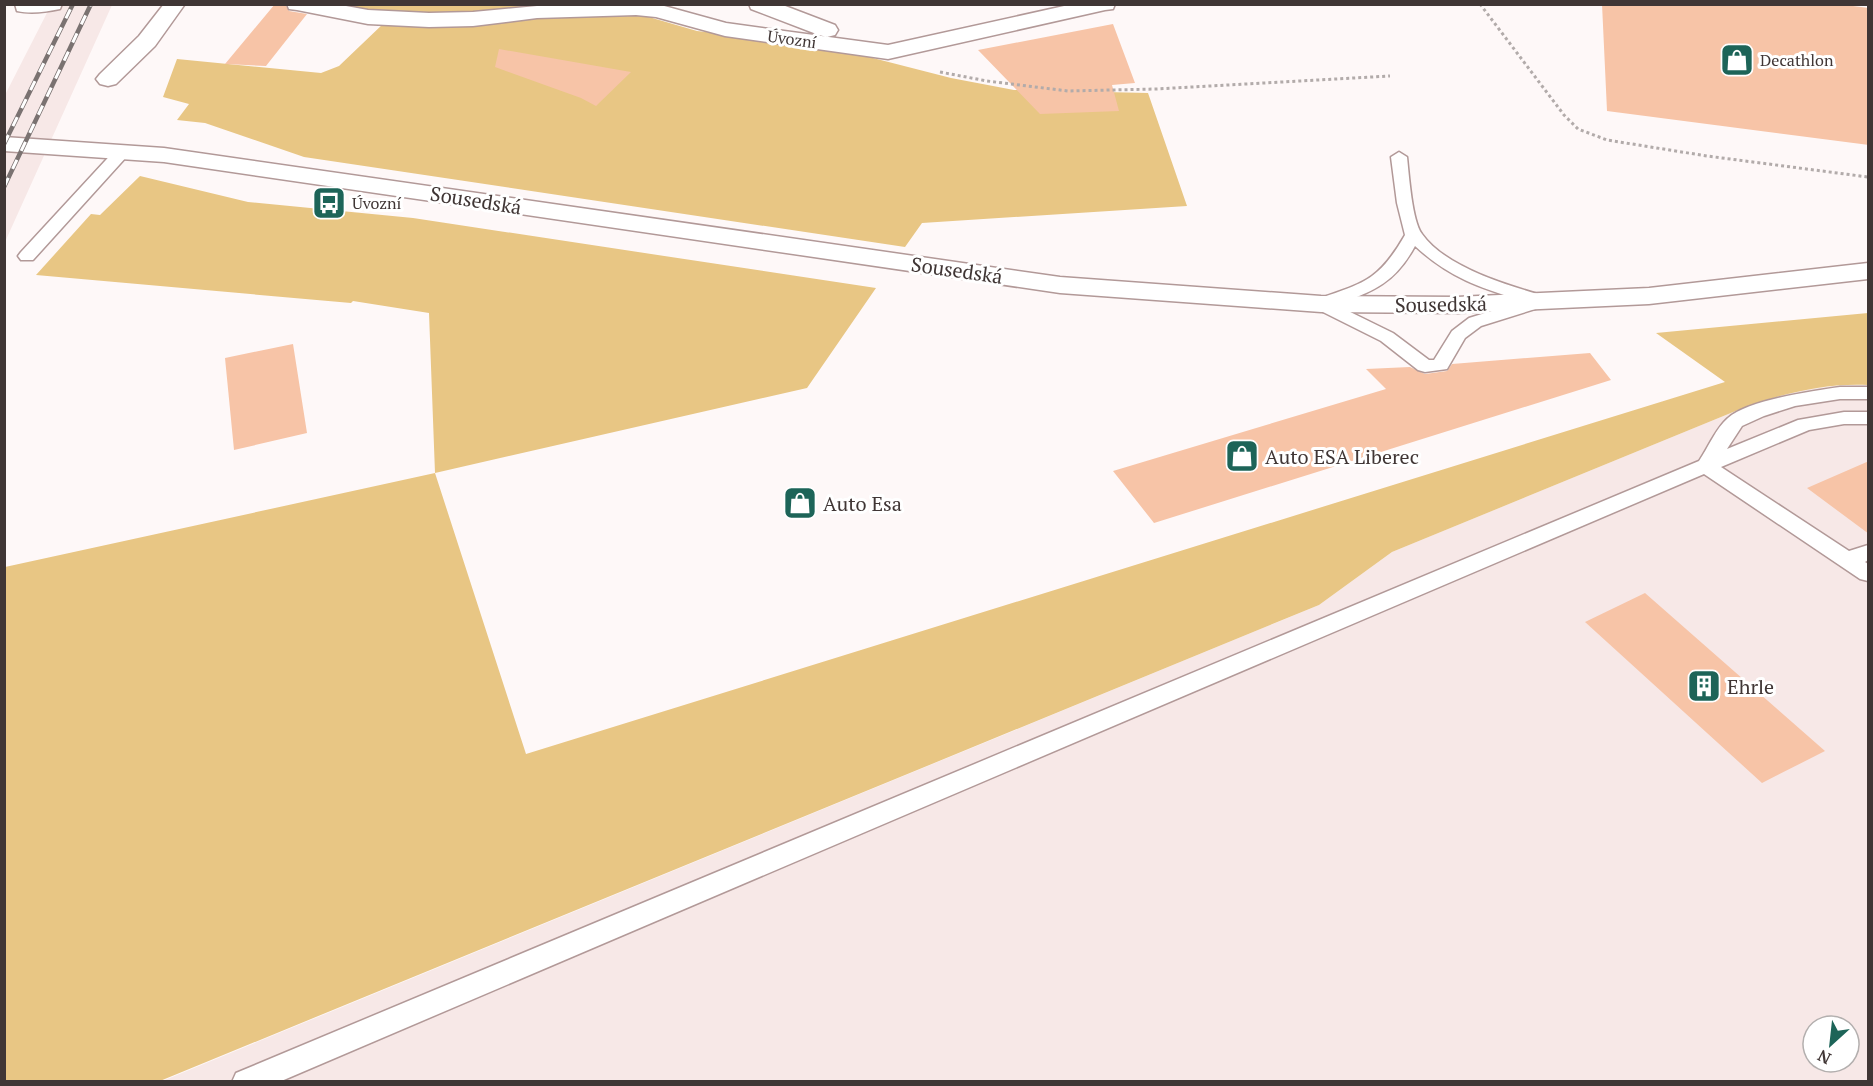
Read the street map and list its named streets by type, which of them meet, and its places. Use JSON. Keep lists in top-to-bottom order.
{
  "streets": {
    "street": ["Úvozní", "Sousedská"]
  },
  "places": {
    "shop": ["Decathlon", "Auto ESA Liberec", "Auto Esa"],
    "bus stop": ["Úvozní"],
    "building": ["Ehrle"]
  },
  "north": "bottom left"
}
